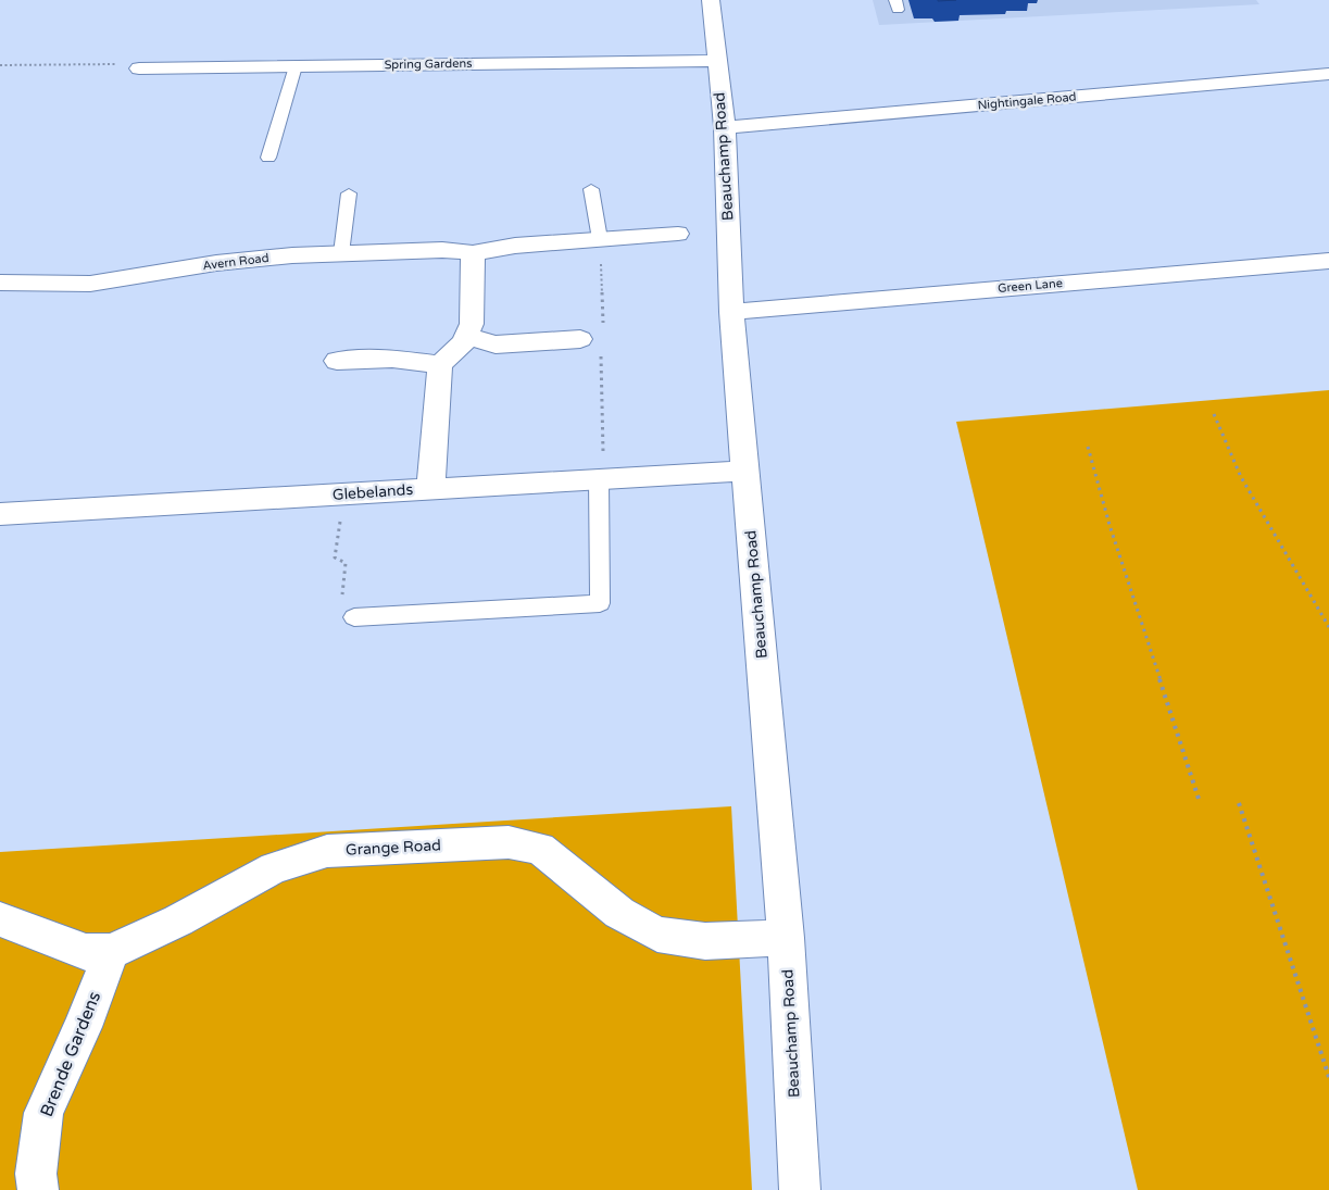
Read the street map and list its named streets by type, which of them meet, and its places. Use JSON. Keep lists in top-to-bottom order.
{
  "streets": {
    "street": [
      "Spring Gardens",
      "Nightingale Road",
      "Beauchamp Road",
      "Avern Road",
      "Green Lane",
      "Glebelands",
      "Grange Road",
      "Brende Gardens"
    ]
  },
  "crossings": [
    ["Spring Gardens", "Beauchamp Road"],
    ["Nightingale Road", "Beauchamp Road"],
    ["Beauchamp Road", "Green Lane"],
    ["Beauchamp Road", "Glebelands"],
    ["Beauchamp Road", "Grange Road"],
    ["Grange Road", "Brende Gardens"]
  ]
}
